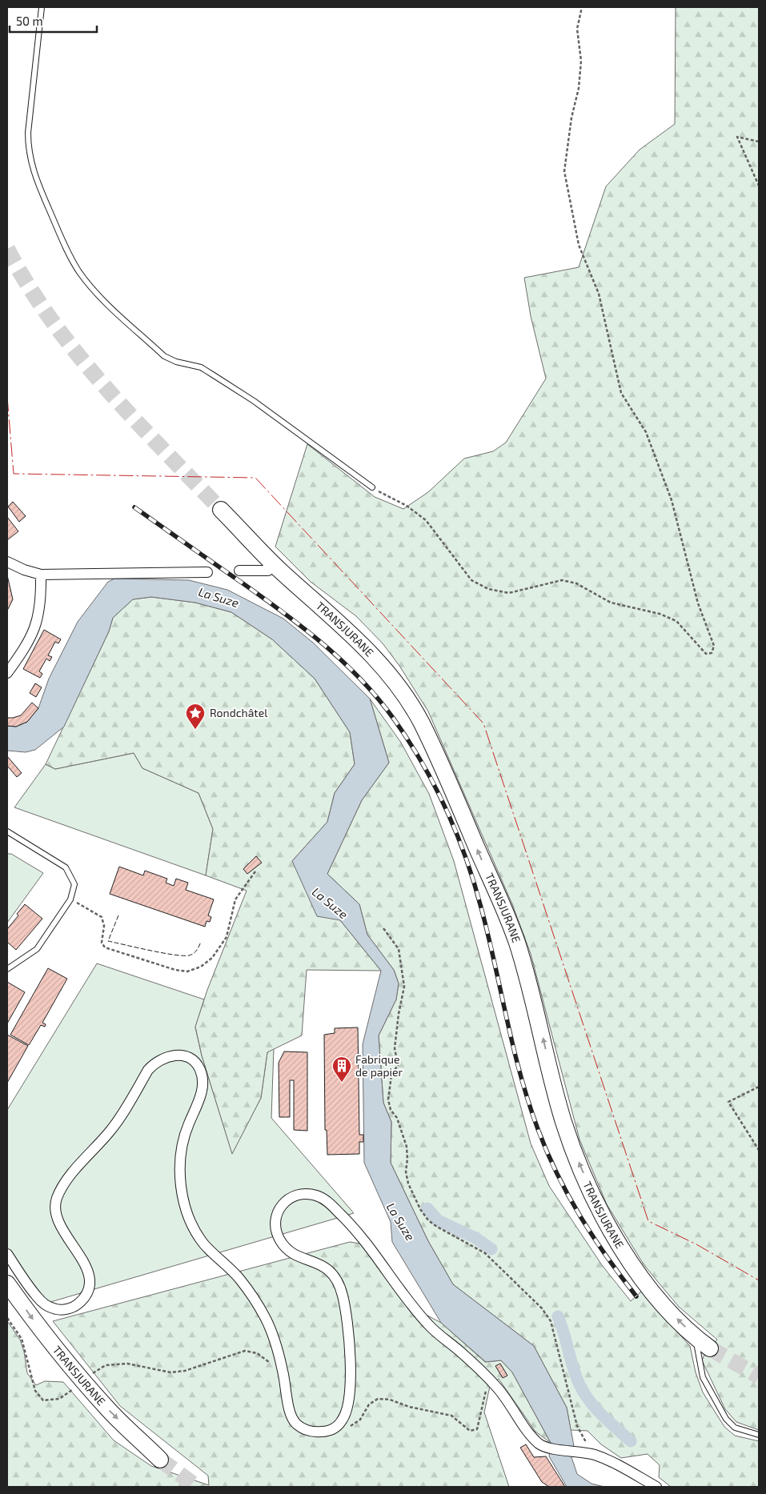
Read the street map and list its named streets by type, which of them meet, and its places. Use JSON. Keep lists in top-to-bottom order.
{
  "streets": {
    "main road": ["TRANSJURANE"]
  },
  "water": ["La Suze"],
  "places": {
    "place": ["Rondchâtel"],
    "building": ["Fabrique de papier"]
  },
  "scale_bar": "50 m"
}
